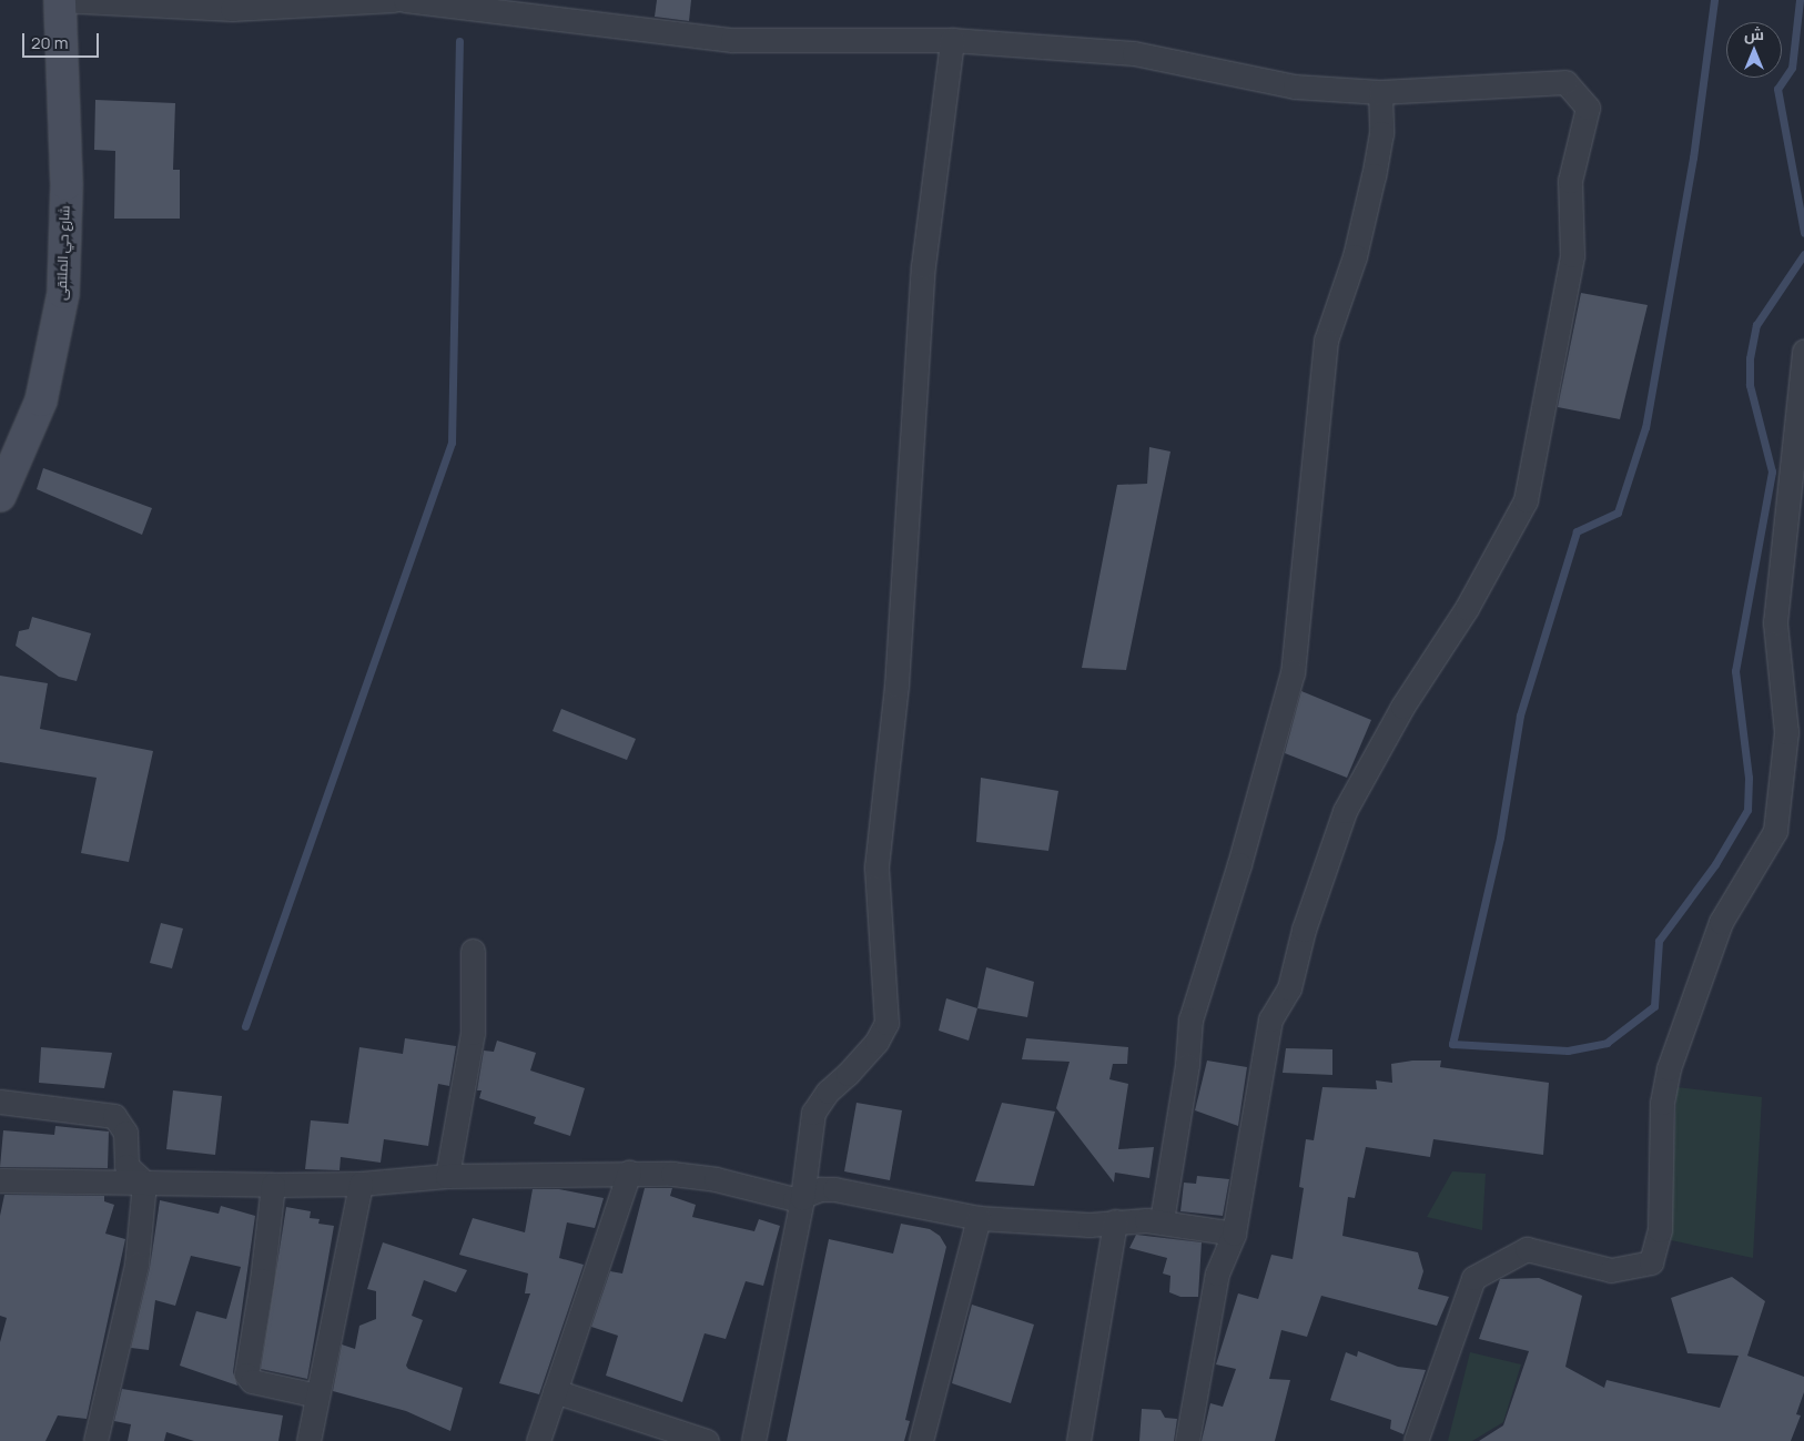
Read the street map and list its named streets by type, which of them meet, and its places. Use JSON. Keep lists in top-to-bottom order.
{
  "streets": {
    "street": ["شارع حي الملتقى"]
  },
  "scale_bar": "20 m",
  "north": "top"
}
